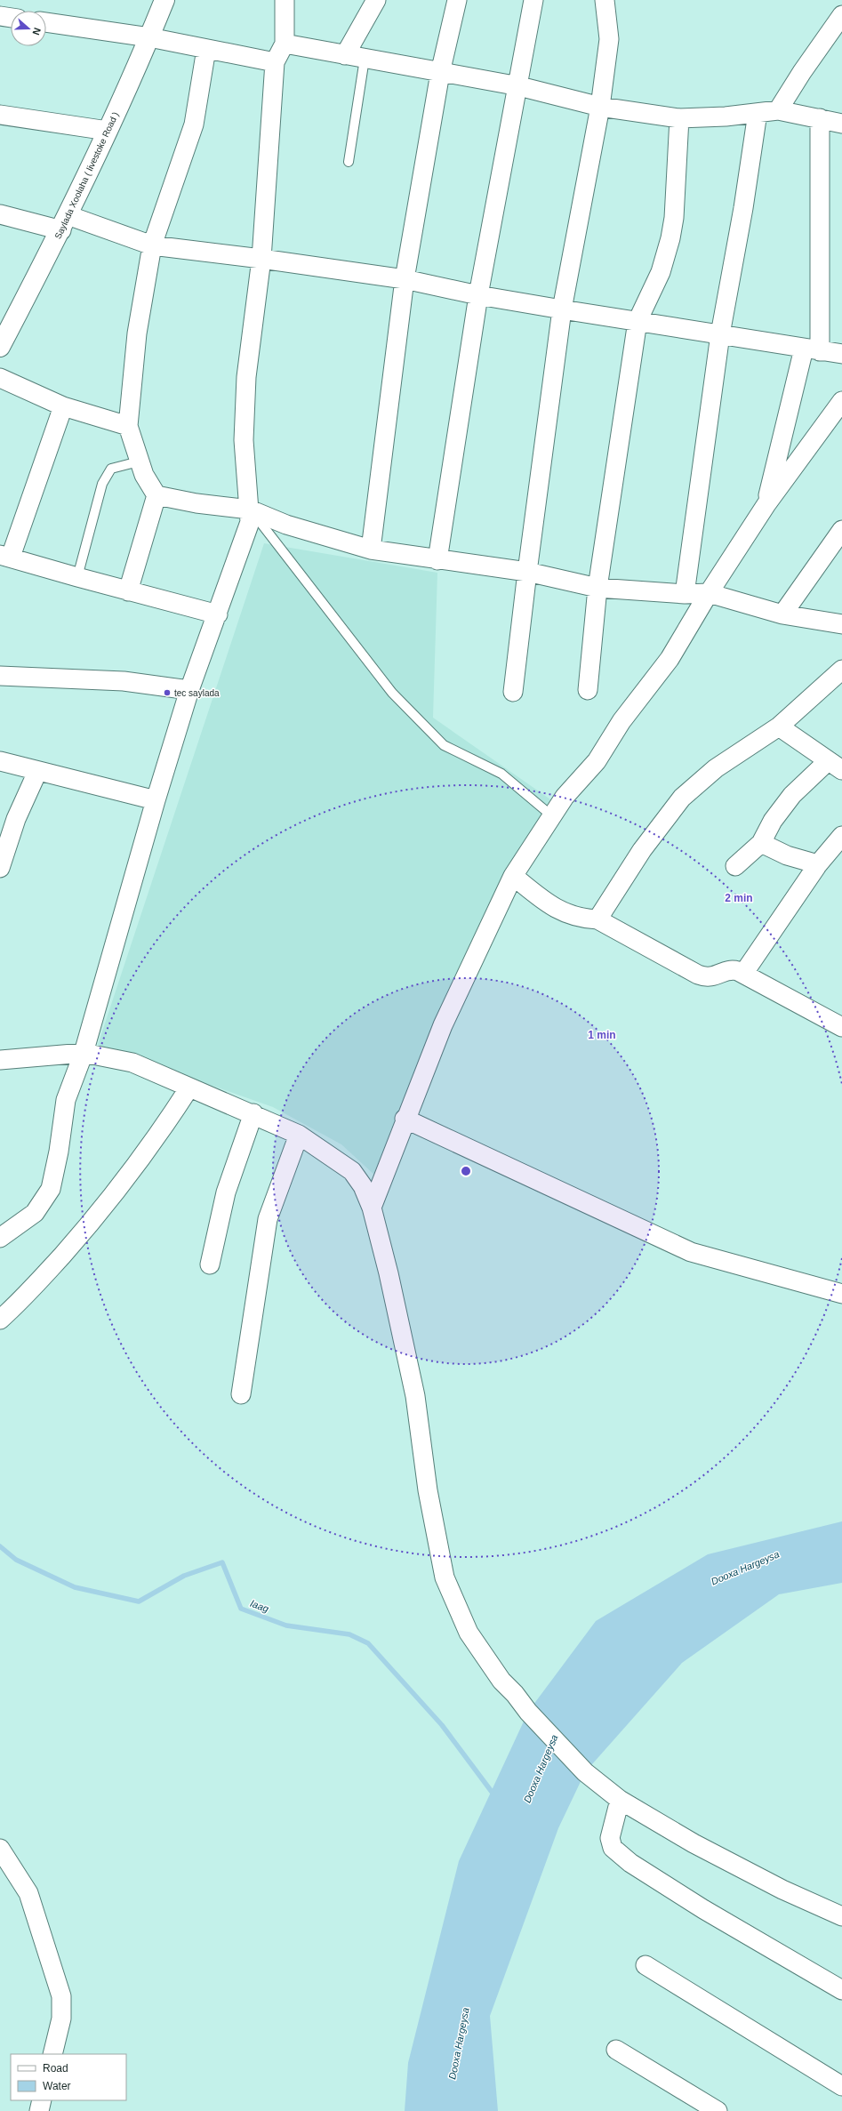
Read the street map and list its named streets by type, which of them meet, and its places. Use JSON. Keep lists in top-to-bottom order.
{
  "streets": {
    "street": ["Saylada Xoolaha ( livestoke Road )"]
  },
  "water": ["Dooxa Hargeysa", "laag"],
  "places": ["tec saylada"],
  "legend": ["Road", "Water"],
  "north": "right",
  "rings": ["2 min", "1 min"]
}
